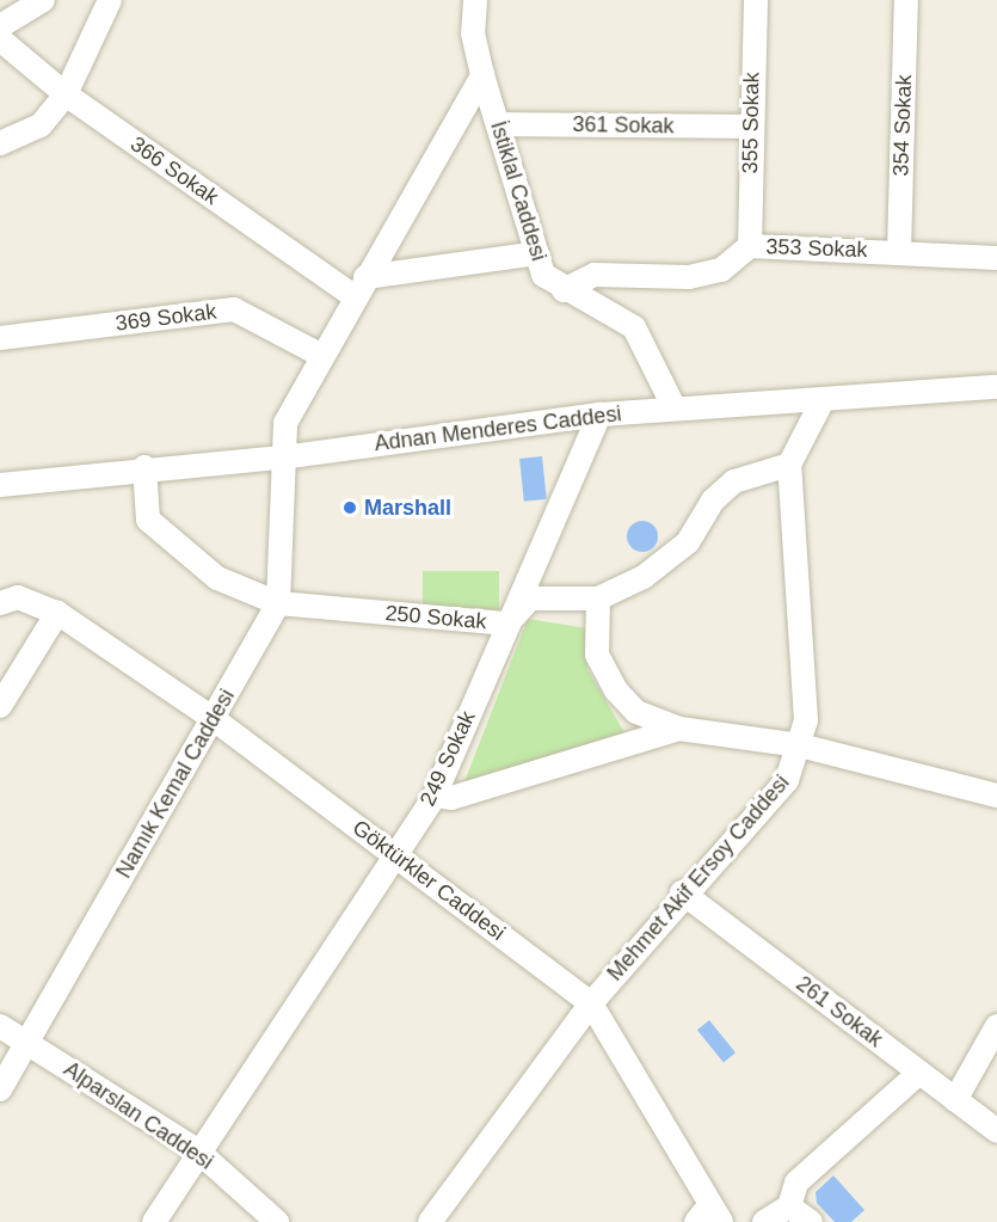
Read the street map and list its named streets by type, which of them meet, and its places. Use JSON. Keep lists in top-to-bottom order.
{
  "streets": {
    "street": [
      "355 Sokak",
      "361 Sokak",
      "354 Sokak",
      "366 Sokak",
      "İstiklal Caddesi",
      "353 Sokak",
      "369 Sokak",
      "Adnan Menderes Caddesi",
      "250 Sokak",
      "249 Sokak",
      "Namık Kemal Caddesi",
      "Mehmet Akif Ersoy Caddesi",
      "Göktürkler Caddesi",
      "261 Sokak",
      "Alparslan Caddesi"
    ]
  },
  "crossings": [
    ["355 Sokak", "361 Sokak"],
    ["355 Sokak", "353 Sokak"],
    ["361 Sokak", "İstiklal Caddesi"],
    ["354 Sokak", "353 Sokak"],
    ["İstiklal Caddesi", "353 Sokak"],
    ["İstiklal Caddesi", "Adnan Menderes Caddesi"],
    ["Adnan Menderes Caddesi", "250 Sokak"],
    ["Adnan Menderes Caddesi", "249 Sokak"],
    ["Adnan Menderes Caddesi", "Namık Kemal Caddesi"],
    ["250 Sokak", "249 Sokak"],
    ["250 Sokak", "Namık Kemal Caddesi"],
    ["250 Sokak", "Mehmet Akif Ersoy Caddesi"],
    ["249 Sokak", "Göktürkler Caddesi"],
    ["249 Sokak", "Alparslan Caddesi"],
    ["Namık Kemal Caddesi", "Göktürkler Caddesi"],
    ["Namık Kemal Caddesi", "Alparslan Caddesi"],
    ["Mehmet Akif Ersoy Caddesi", "Göktürkler Caddesi"],
    ["Mehmet Akif Ersoy Caddesi", "261 Sokak"]
  ],
  "places": ["Marshall"]
}
